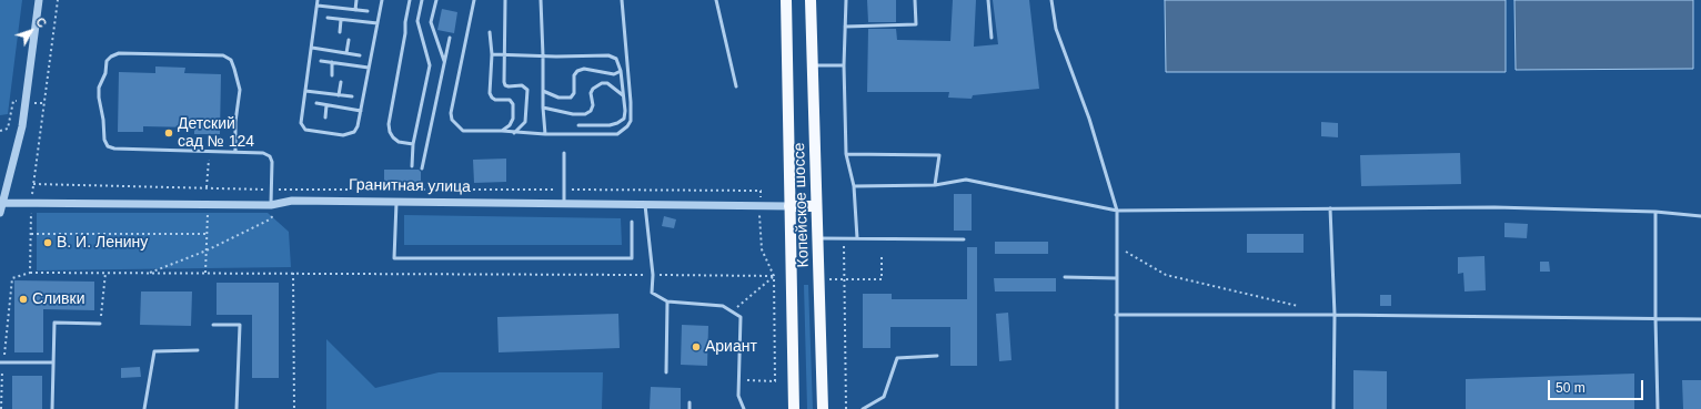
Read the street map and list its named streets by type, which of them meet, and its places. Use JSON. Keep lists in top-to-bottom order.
{
  "streets": {
    "main road": ["Гранитная улица", "Копейское шоссе"]
  },
  "crossings": [
    ["Гранитная улица", "Копейское шоссе"]
  ],
  "places": [
    "Детский сад № 124",
    "В. И. Ленину",
    "Сливки",
    "Ариант"
  ],
  "scale_bar": "50 m",
  "north": "top right"
}
